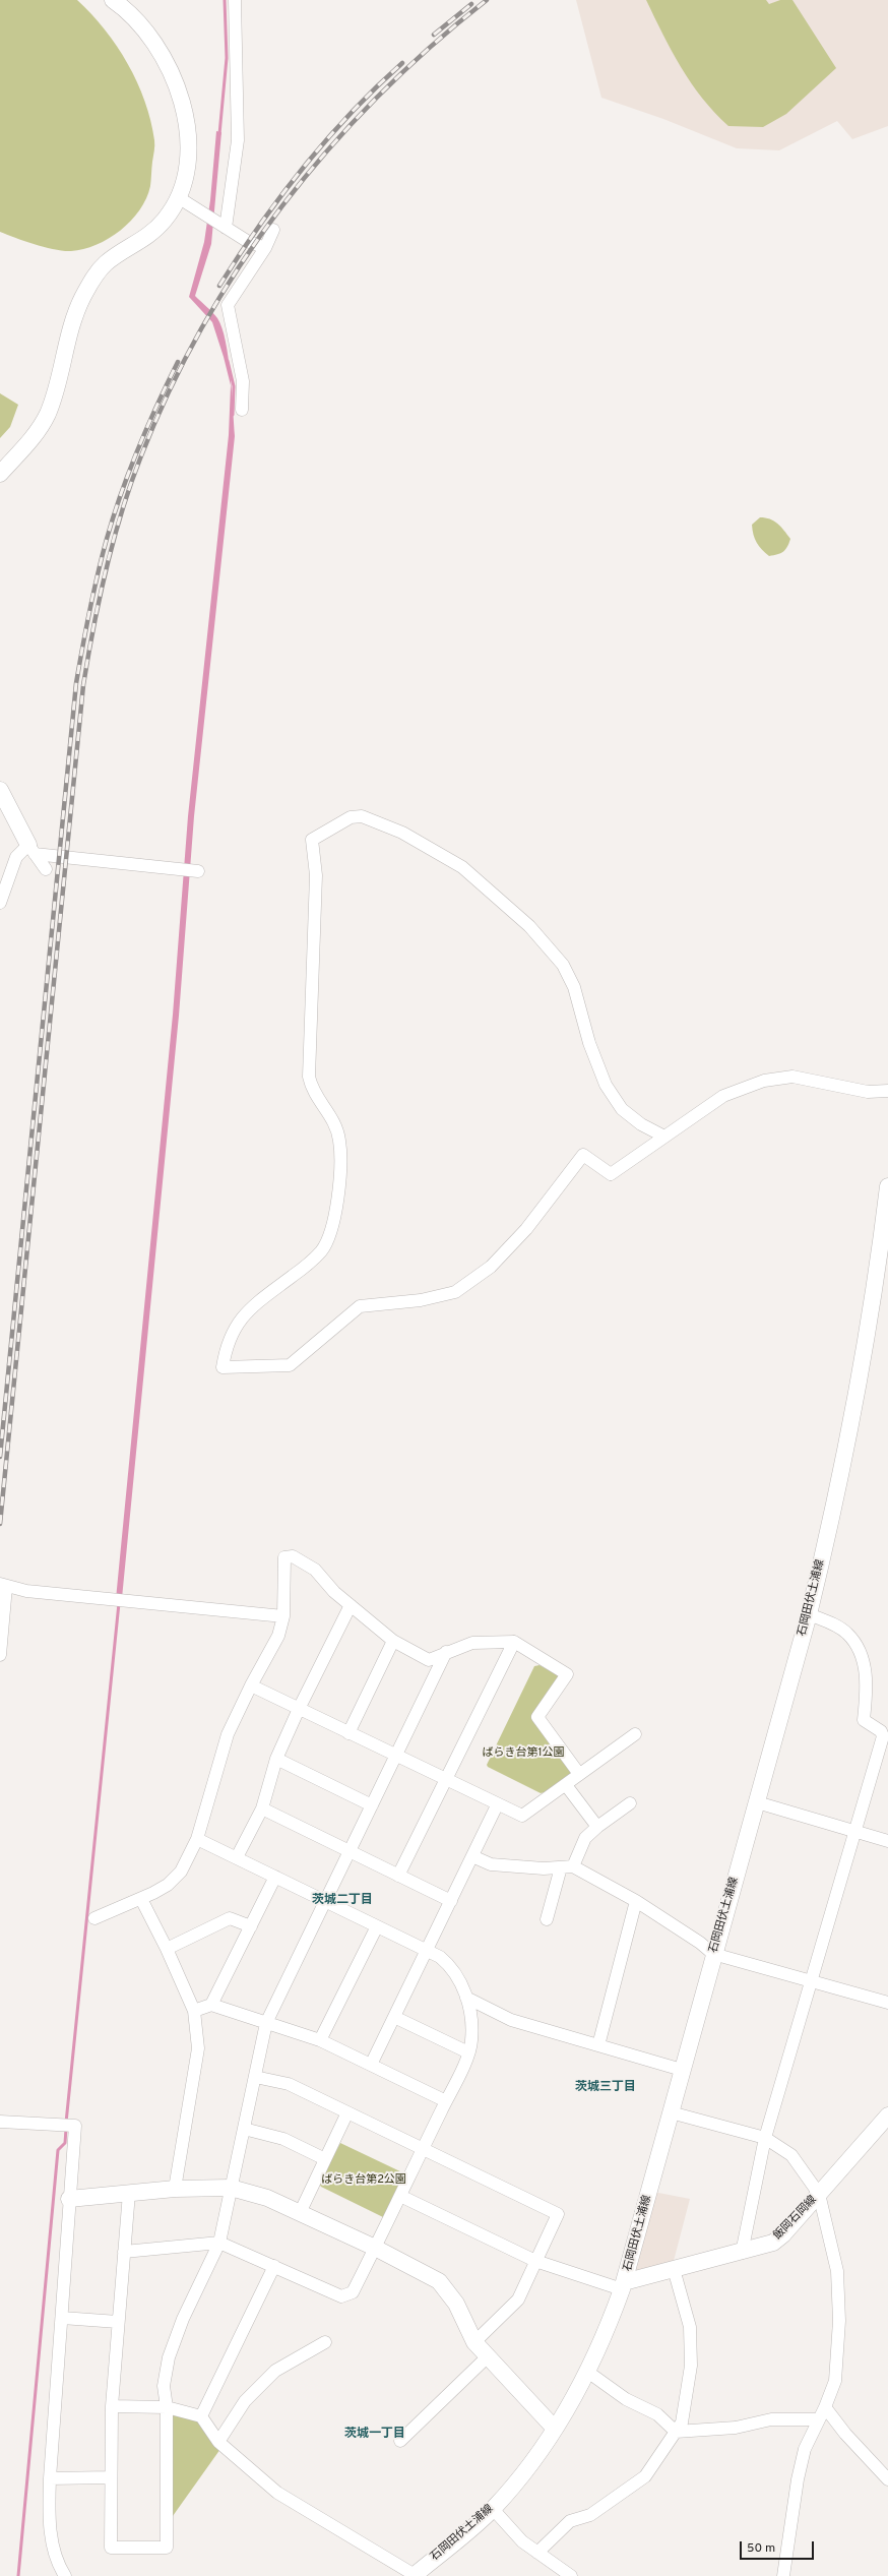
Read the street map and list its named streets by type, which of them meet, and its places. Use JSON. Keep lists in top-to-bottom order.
{
  "streets": {
    "main road": ["石岡田伏土浦線", "飯岡石岡線"]
  },
  "crossings": [
    ["石岡田伏土浦線", "飯岡石岡線"]
  ],
  "districts": ["茨城二丁目", "茨城三丁目", "茨城一丁目"],
  "parks": ["ばらき台第1公園", "ばらき台第2公園"],
  "scale_bar": "50 m"
}
